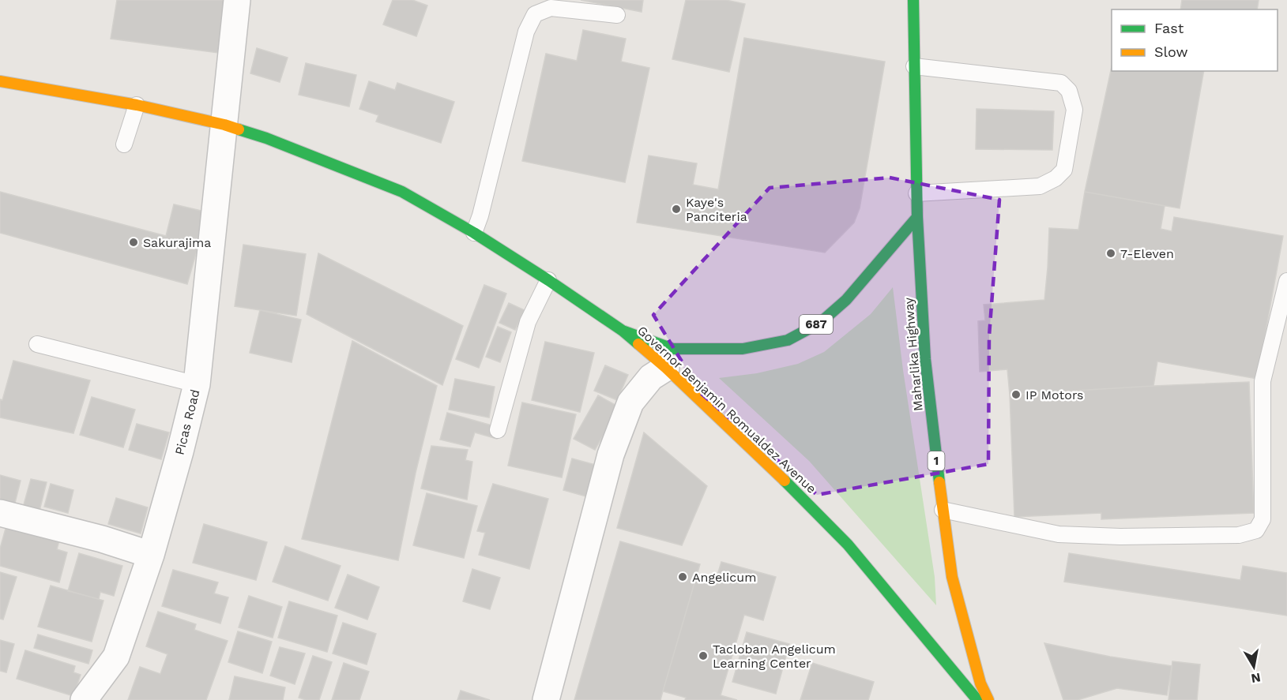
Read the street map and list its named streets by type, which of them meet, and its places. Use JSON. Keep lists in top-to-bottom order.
{
  "streets": {
    "main road": [
      "687",
      "Maharlika Highway",
      "Governor Benjamin Romualdez Avenue",
      "1"
    ],
    "street": ["Picas Road"]
  },
  "crossings": [
    ["687", "Maharlika Highway"],
    ["687", "Governor Benjamin Romualdez Avenue"],
    ["Governor Benjamin Romualdez Avenue", "Picas Road"]
  ],
  "places": [
    "Kaye's Panciteria",
    "Sakurajima",
    "7-Eleven",
    "IP Motors",
    "Angelicum",
    "Tacloban Angelicum Learning Center"
  ],
  "legend": ["Fast", "Slow"],
  "north": "bottom"
}
